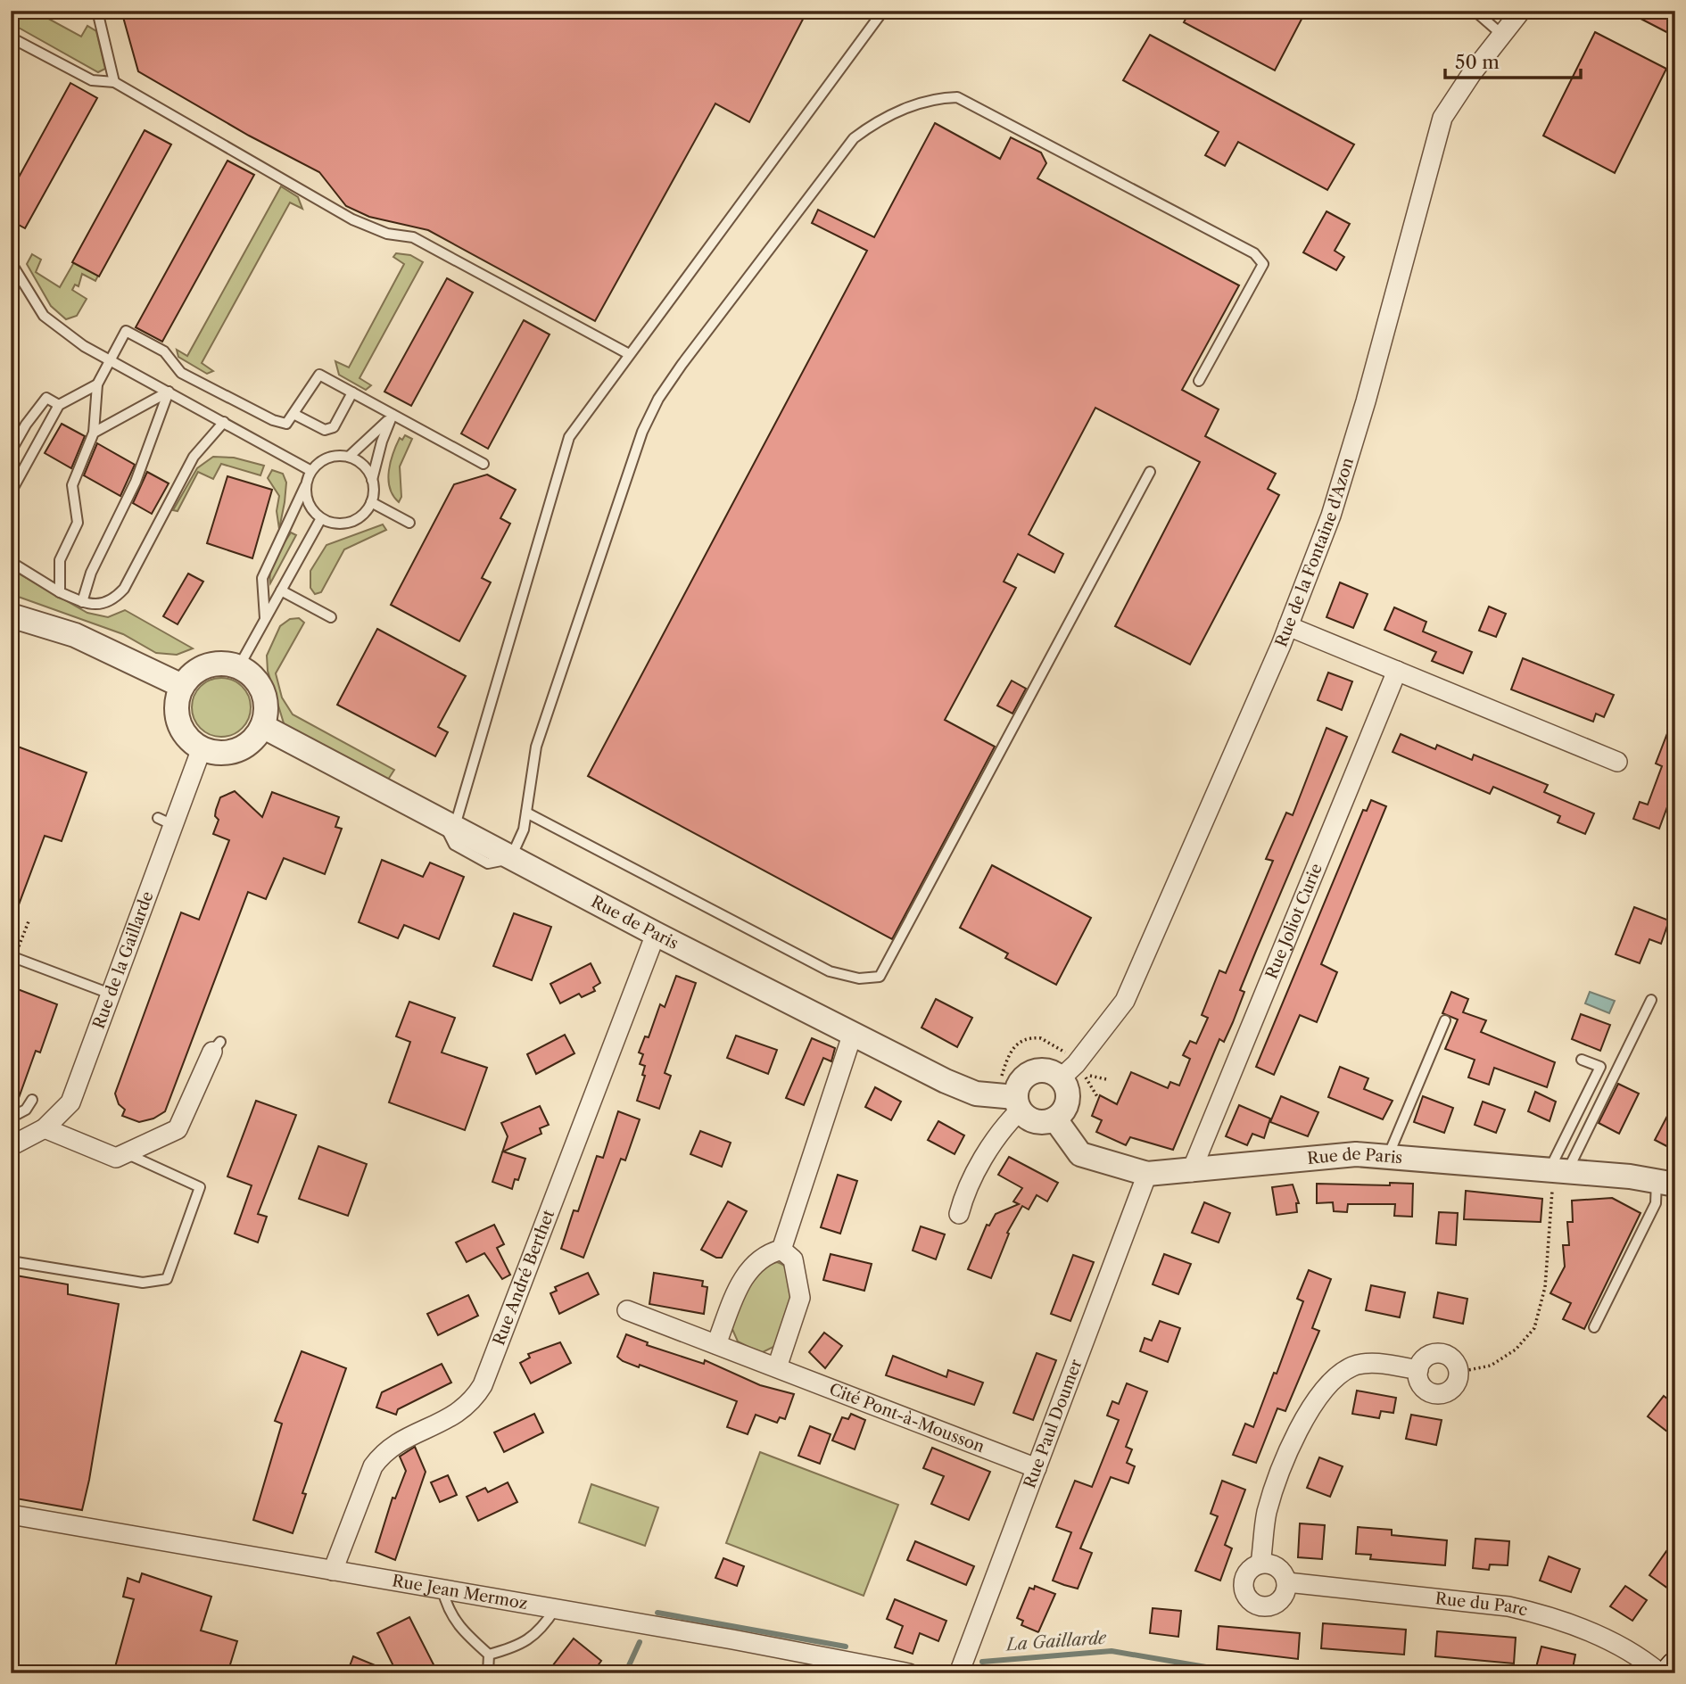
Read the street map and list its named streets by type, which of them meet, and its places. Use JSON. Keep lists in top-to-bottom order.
{
  "streets": {
    "street": [
      "Rue de la Fontaine d'Azon",
      "Rue Joliot Curie",
      "Rue de Paris",
      "Rue de la Gaillarde",
      "Rue André Berthet",
      "Cité Pont-à-Mousson",
      "Rue Paul Doumer",
      "Rue Jean Mermoz",
      "Rue du Parc"
    ]
  },
  "crossings": [
    ["Rue de la Fontaine d'Azon", "Rue de Paris"],
    ["Rue Joliot Curie", "Rue de Paris"],
    ["Rue de Paris", "Rue de la Gaillarde"],
    ["Rue de Paris", "Rue André Berthet"],
    ["Rue de Paris", "Rue Paul Doumer"],
    ["Rue André Berthet", "Rue Jean Mermoz"],
    ["Cité Pont-à-Mousson", "Rue Paul Doumer"]
  ],
  "water": ["La Gaillarde"],
  "scale_bar": "50 m"
}
